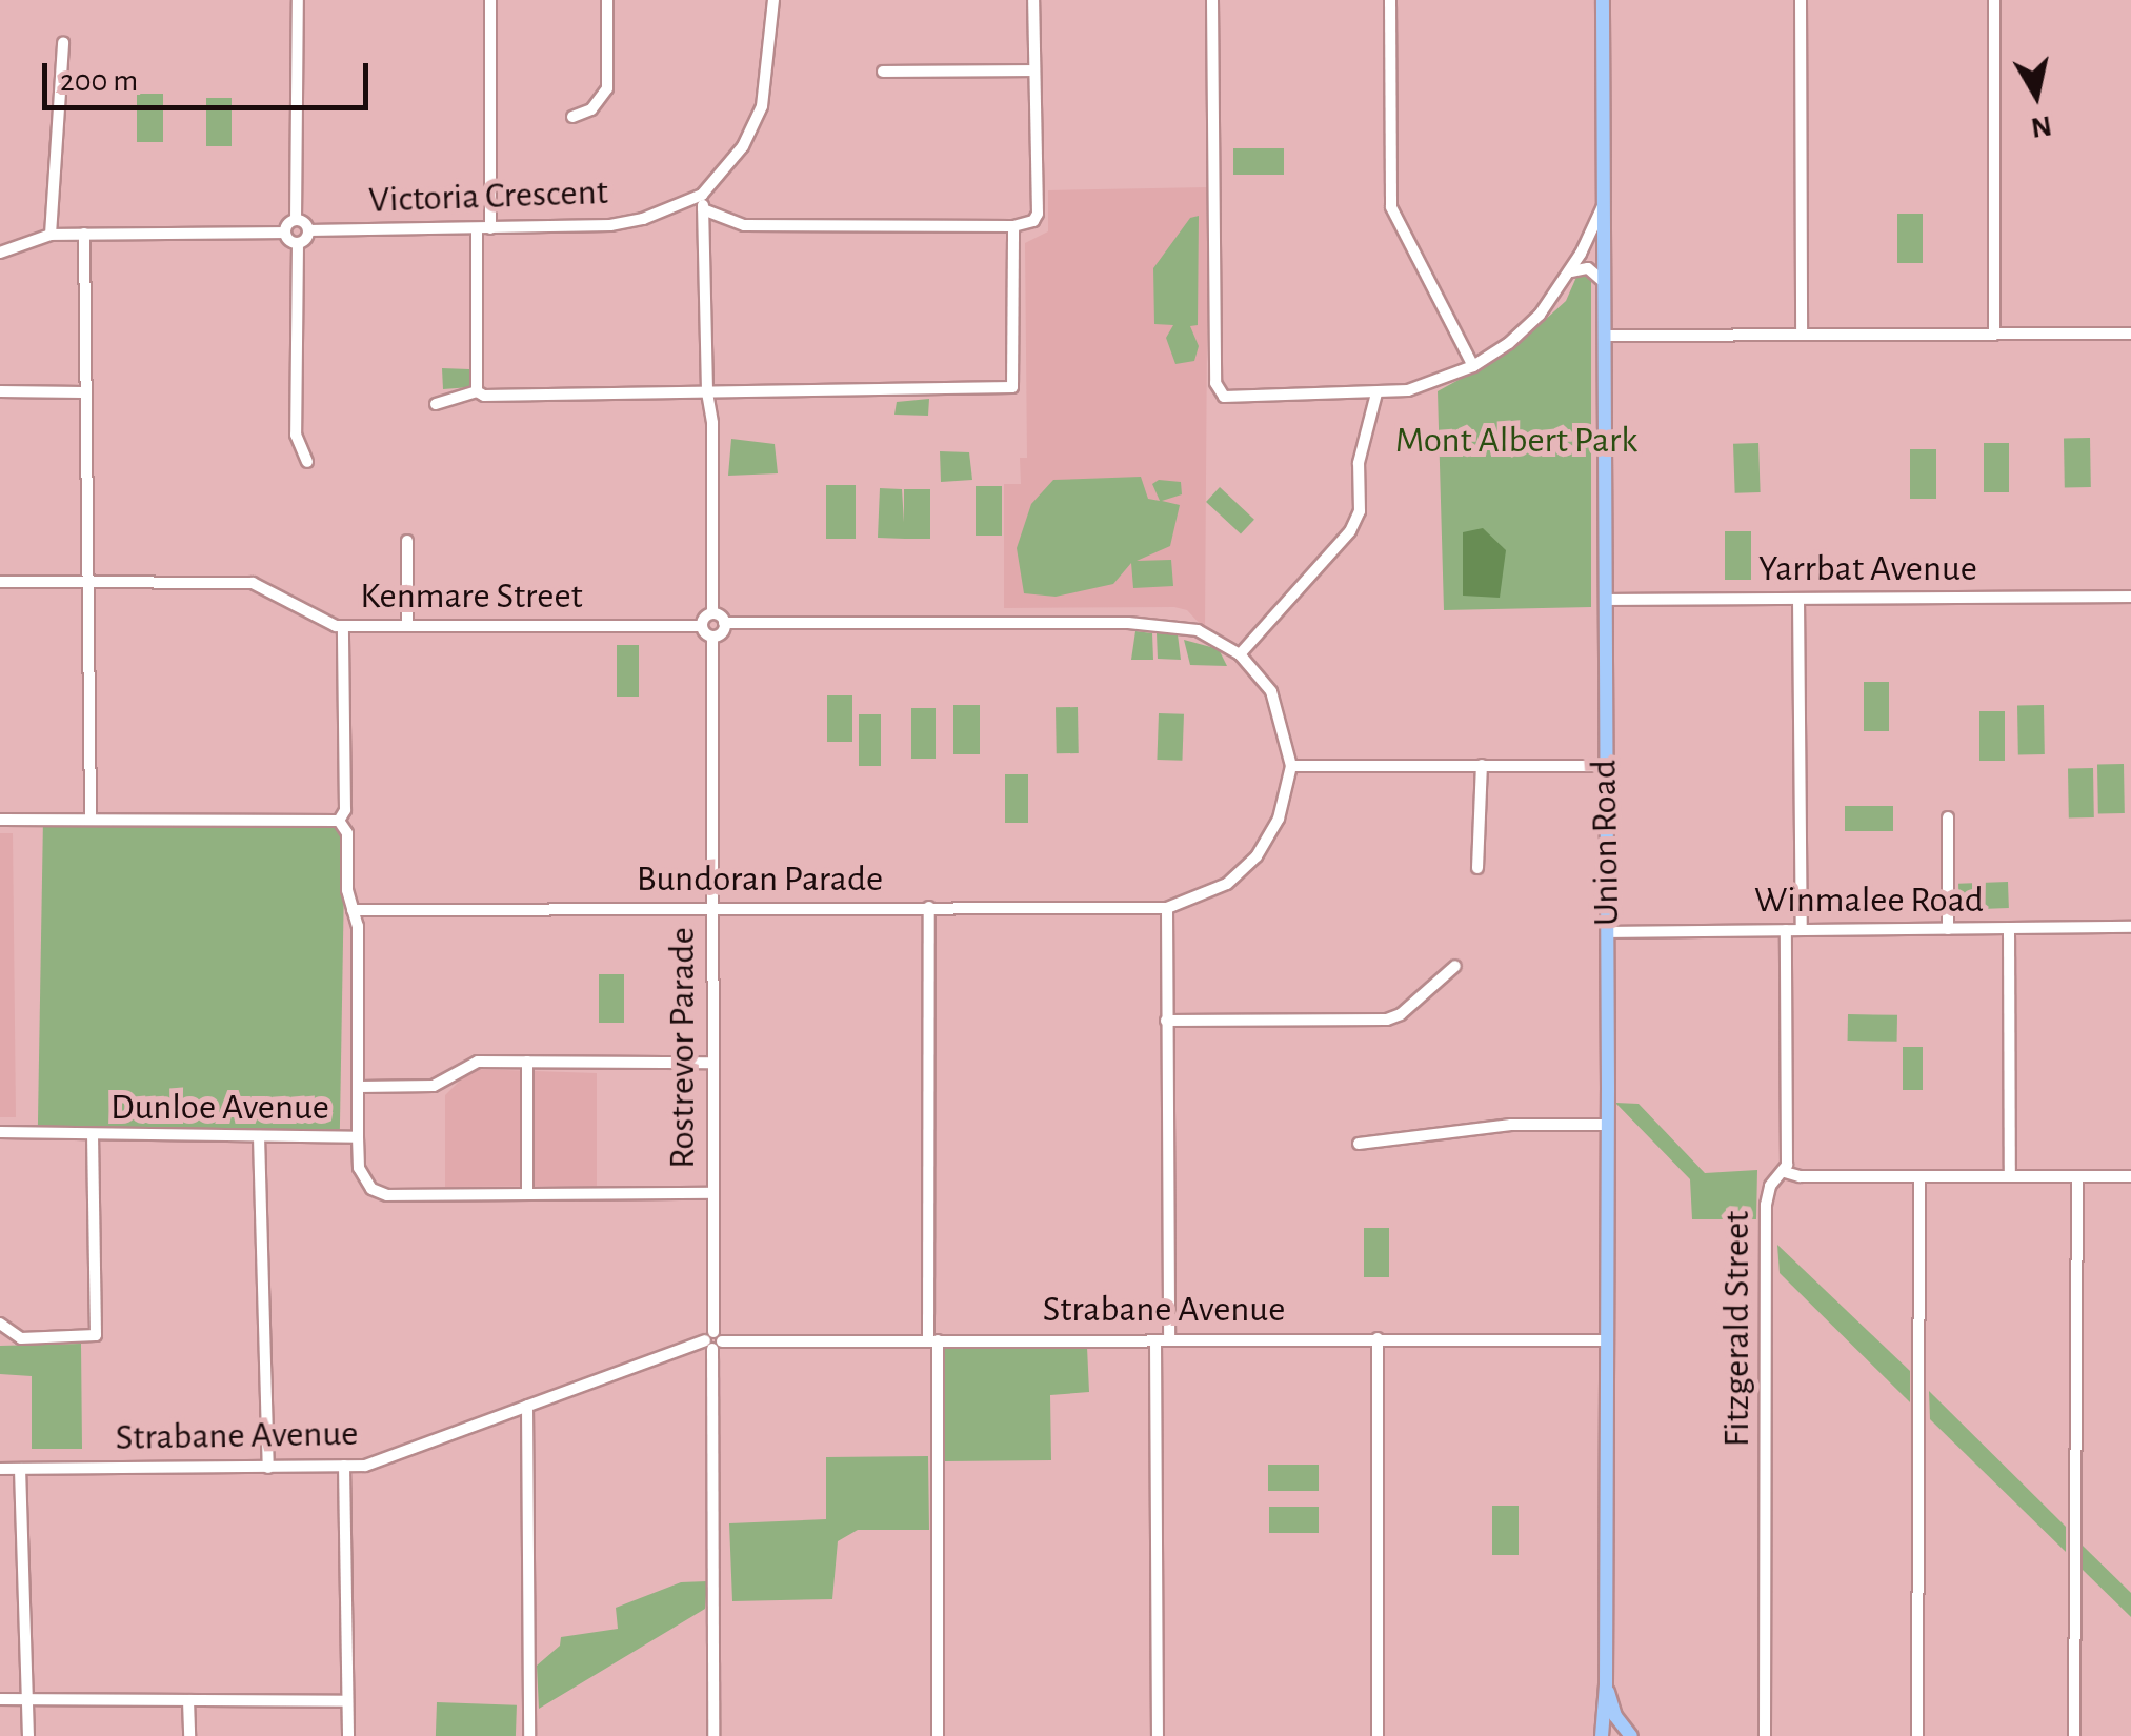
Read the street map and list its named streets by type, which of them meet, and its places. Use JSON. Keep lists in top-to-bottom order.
{
  "streets": {
    "main road": ["Union Road"],
    "street": [
      "Victoria Crescent",
      "Yarrbat Avenue",
      "Kenmare Street",
      "Bundoran Parade",
      "Winmalee Road",
      "Rostrevor Parade",
      "Dunloe Avenue",
      "Strabane Avenue",
      "Fitzgerald Street"
    ]
  },
  "crossings": [
    ["Yarrbat Avenue", "Union Road"],
    ["Union Road", "Winmalee Road"],
    ["Union Road", "Strabane Avenue"],
    ["Bundoran Parade", "Rostrevor Parade"],
    ["Winmalee Road", "Fitzgerald Street"],
    ["Rostrevor Parade", "Dunloe Avenue"],
    ["Rostrevor Parade", "Strabane Avenue"]
  ],
  "parks": ["Mont Albert Park"],
  "scale_bar": "200 m",
  "north": "bottom"
}
